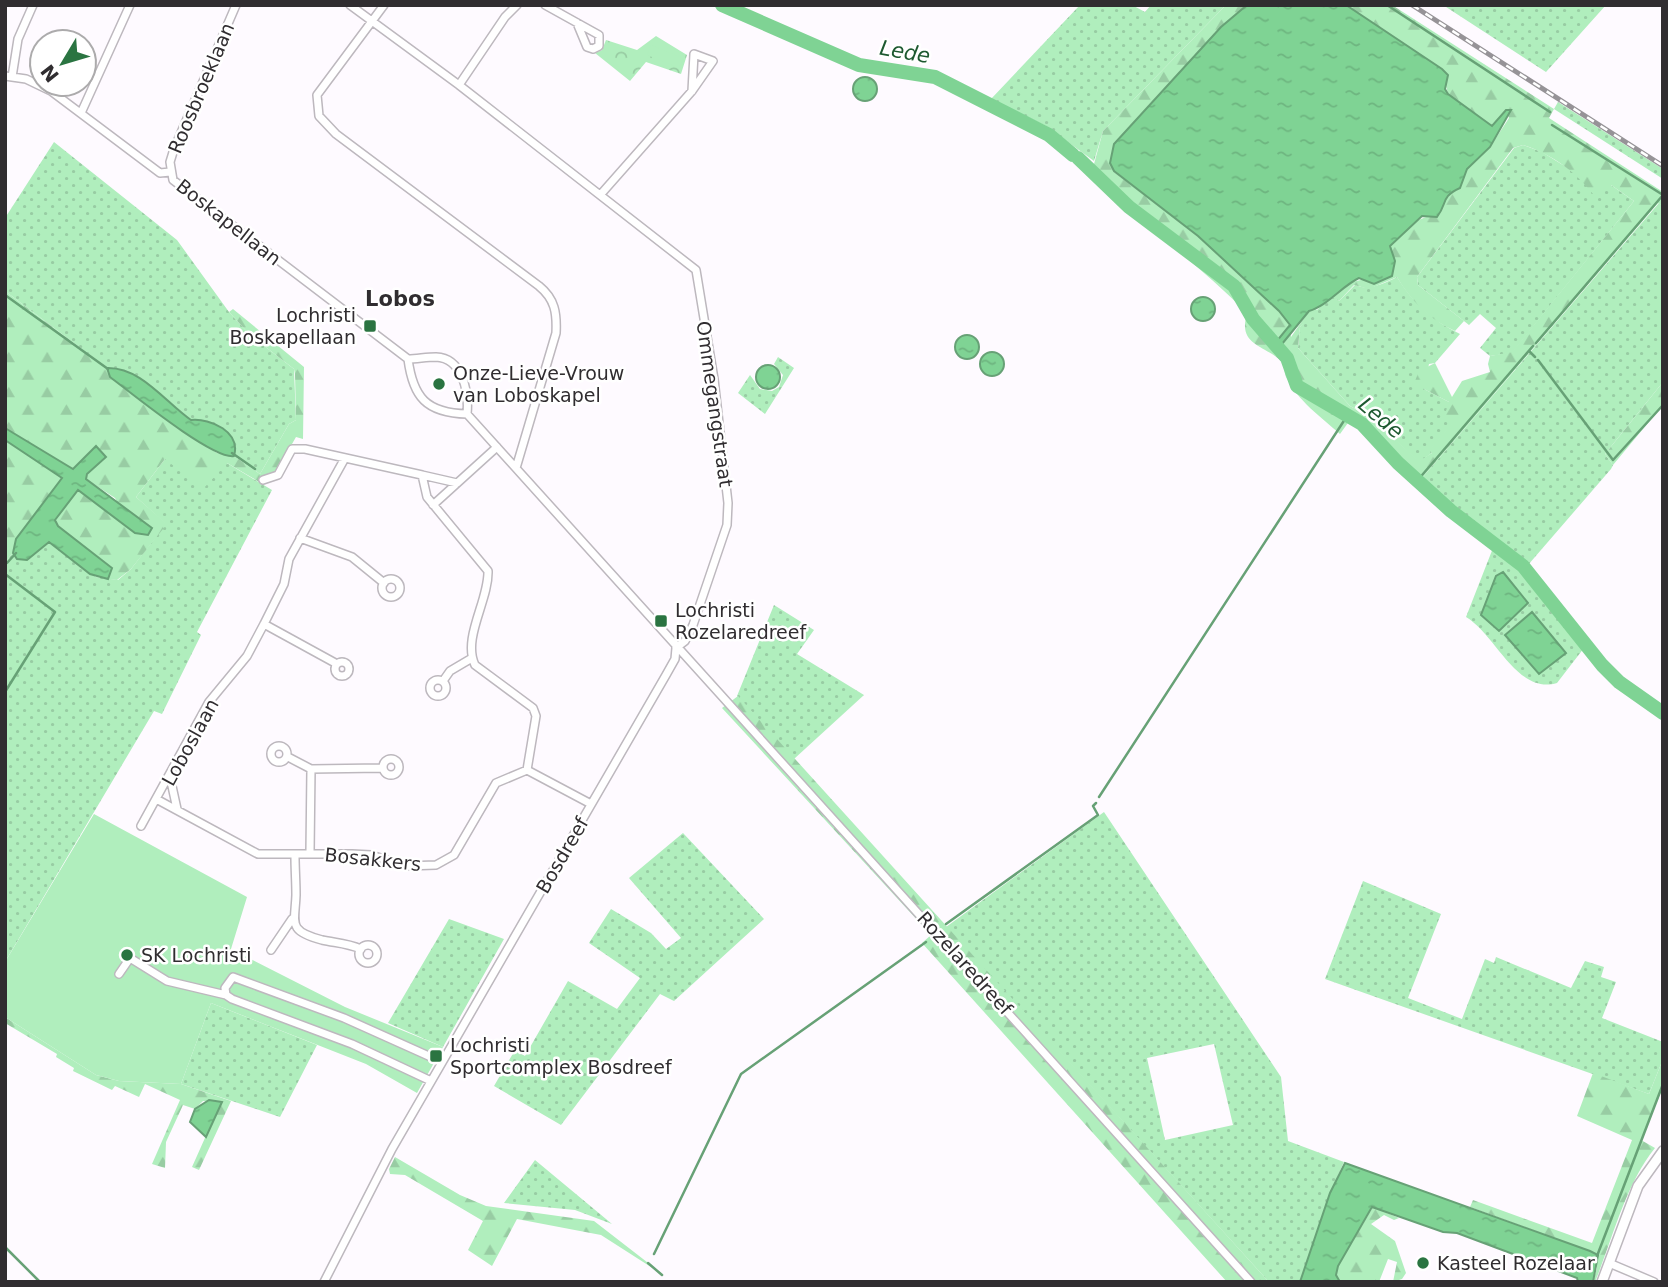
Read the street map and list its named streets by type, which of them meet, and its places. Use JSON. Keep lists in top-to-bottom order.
{
  "streets": {
    "street": [
      "Roosbroeklaan",
      "Boskapellaan",
      "Ommegangstraat",
      "Loboslaan",
      "Bosdreef",
      "Bosakkers",
      "Rozelaredreef"
    ]
  },
  "crossings": [
    ["Roosbroeklaan", "Boskapellaan"],
    ["Ommegangstraat", "Bosdreef"],
    ["Ommegangstraat", "Rozelaredreef"],
    ["Loboslaan", "Bosakkers"],
    ["Bosdreef", "Rozelaredreef"]
  ],
  "districts": ["Lobos"],
  "water": ["Lede"],
  "places": {
    "transit": ["Lochristi Boskapellaan", "Lochristi Rozelaredreef", "Lochristi Sportcomplex Bosdreef"],
    "other": ["Onze-Lieve-Vrouw van Loboskapel", "SK Lochristi", "Kasteel Rozelaar"]
  },
  "north": "bottom left"
}
